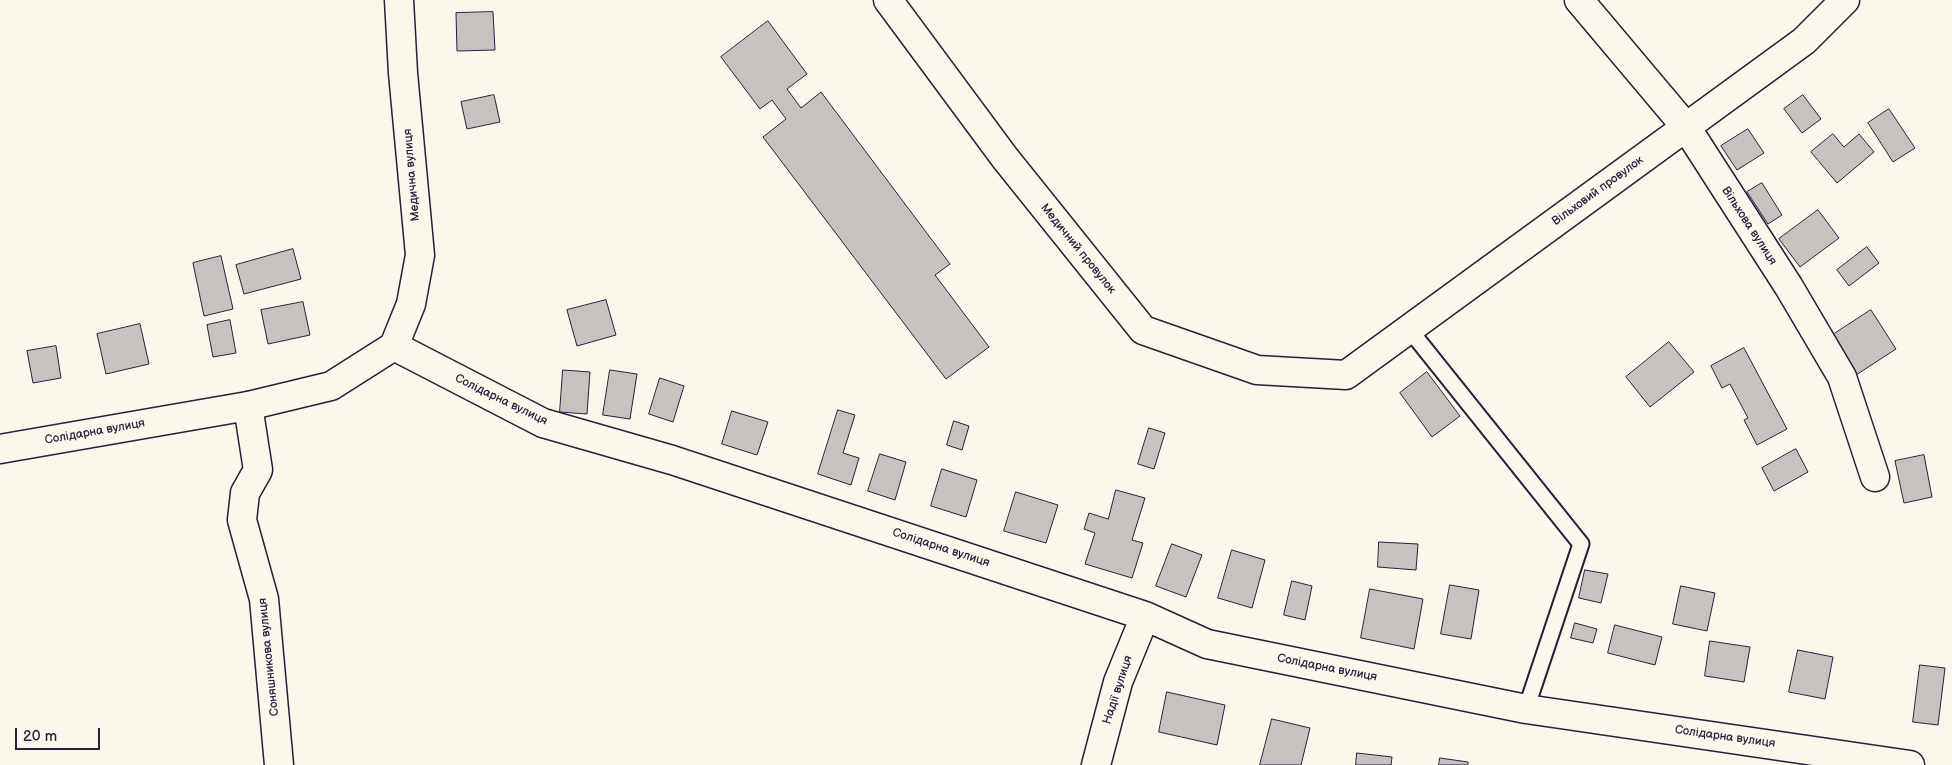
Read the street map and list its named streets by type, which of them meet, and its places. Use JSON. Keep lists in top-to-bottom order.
{
  "streets": {
    "street": [
      "Медична вулиця",
      "Вільховий провулок",
      "Вільхова вулиця",
      "Медичний провулок",
      "Солідарна вулиця",
      "Соняшникова вулиця",
      "Надії вулиця"
    ]
  },
  "crossings": [
    ["Медична вулиця", "Солідарна вулиця"],
    ["Вільховий провулок", "Вільхова вулиця"],
    ["Вільховий провулок", "Медичний провулок"],
    ["Солідарна вулиця", "Соняшникова вулиця"],
    ["Солідарна вулиця", "Надії вулиця"]
  ],
  "scale_bar": "20 m"
}
